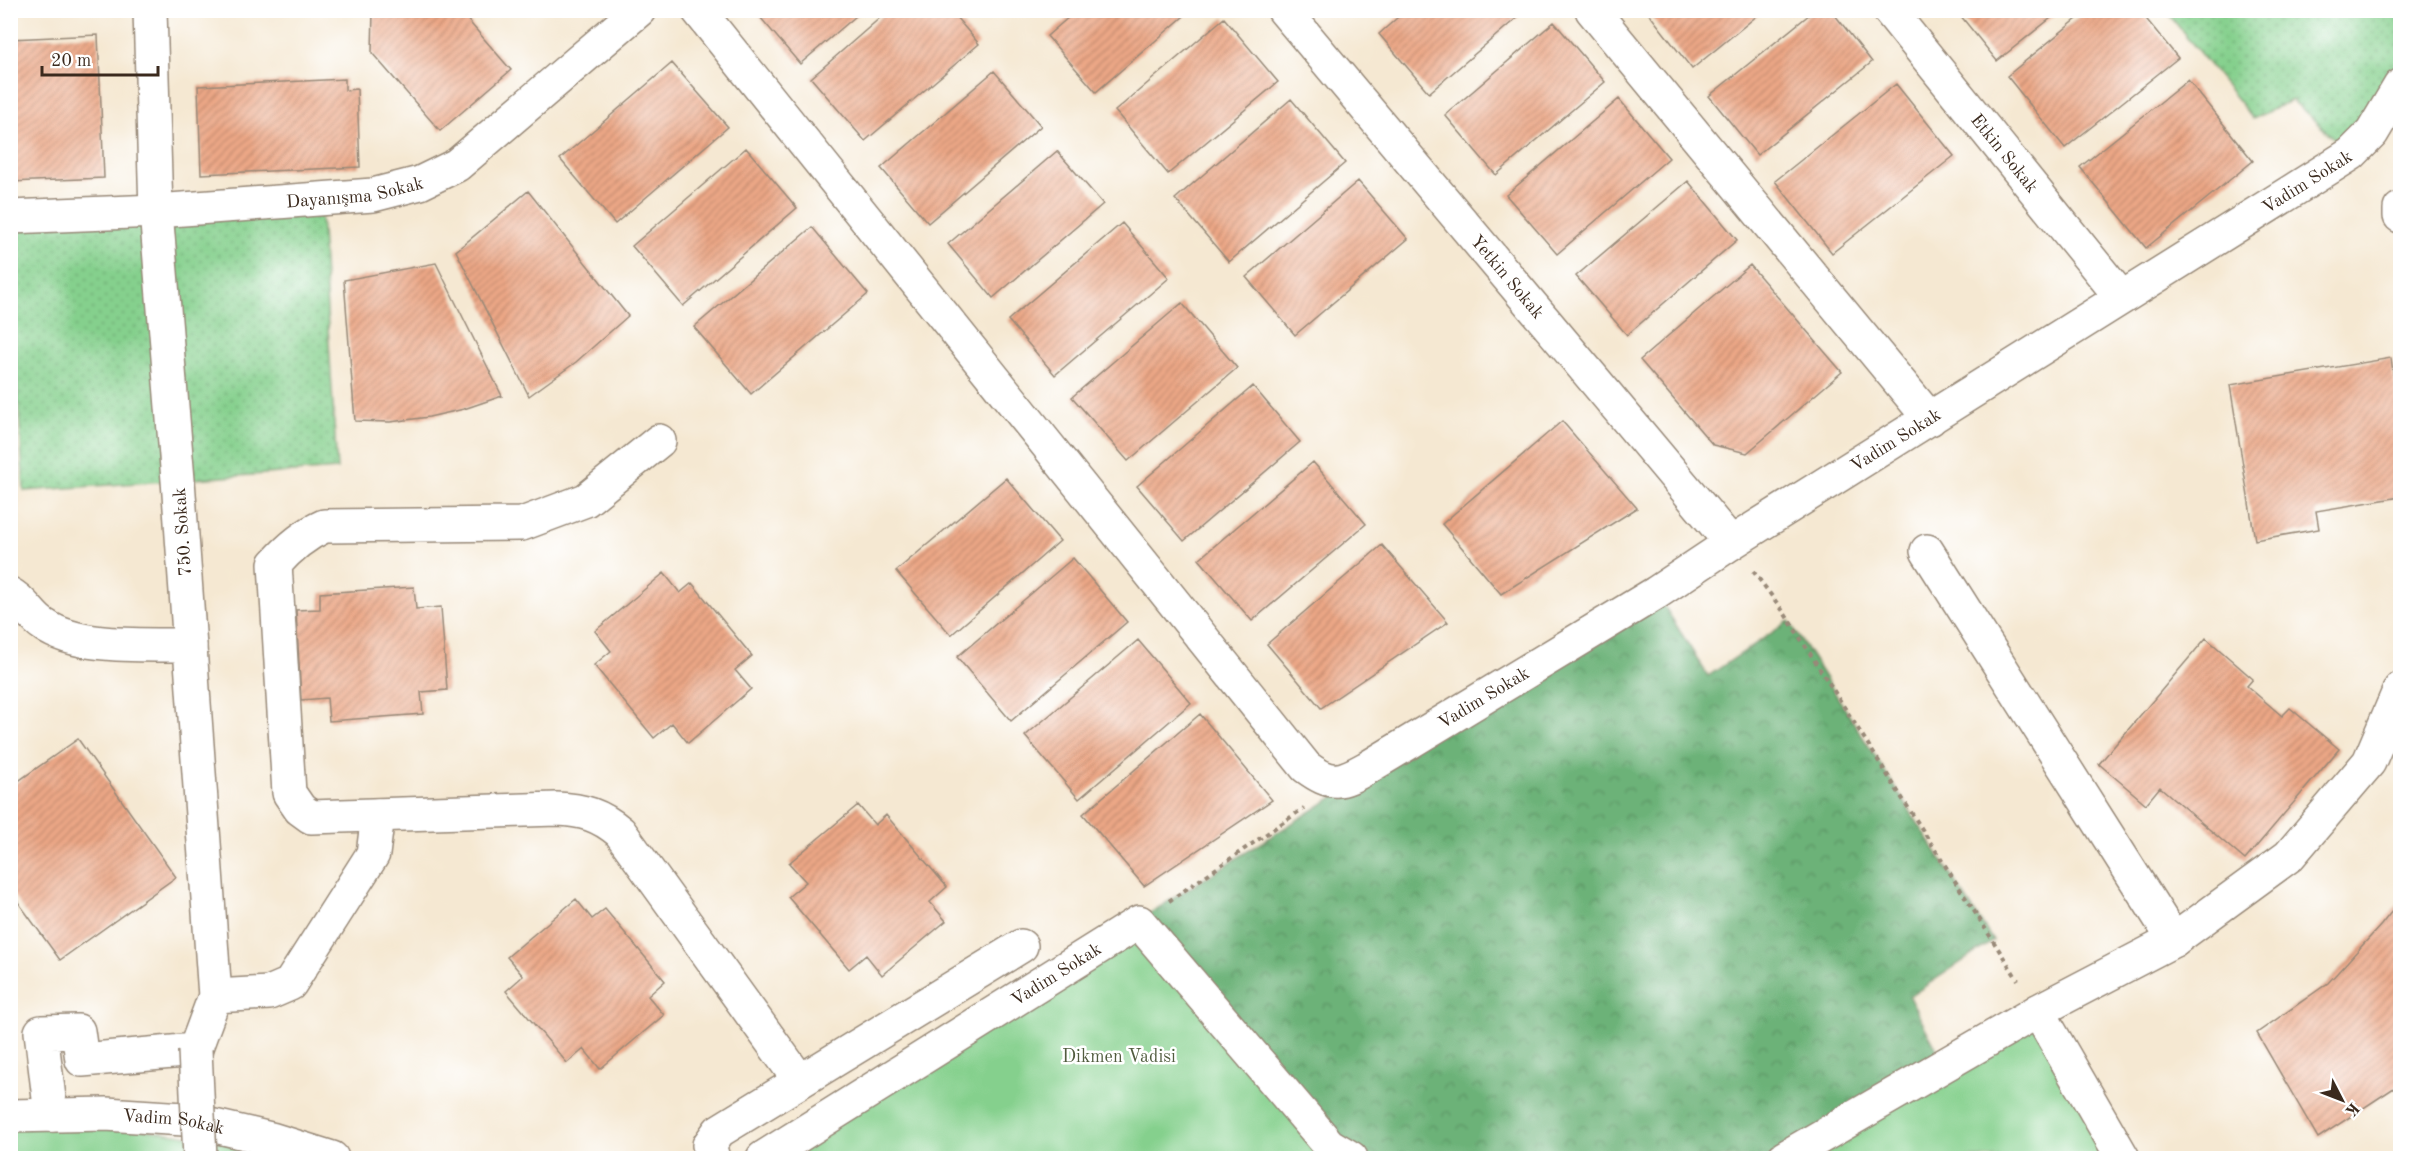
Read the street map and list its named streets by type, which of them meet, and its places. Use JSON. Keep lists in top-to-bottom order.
{
  "streets": {
    "street": [
      "Etkin Sokak",
      "Vadim Sokak",
      "Dayanışma Sokak",
      "Yetkin Sokak",
      "750. Sokak"
    ]
  },
  "crossings": [
    ["Etkin Sokak", "Vadim Sokak"],
    ["Vadim Sokak", "Yetkin Sokak"],
    ["Dayanışma Sokak", "750. Sokak"]
  ],
  "parks": ["Dikmen Vadisi"],
  "scale_bar": "20 m",
  "north": "bottom right"
}
